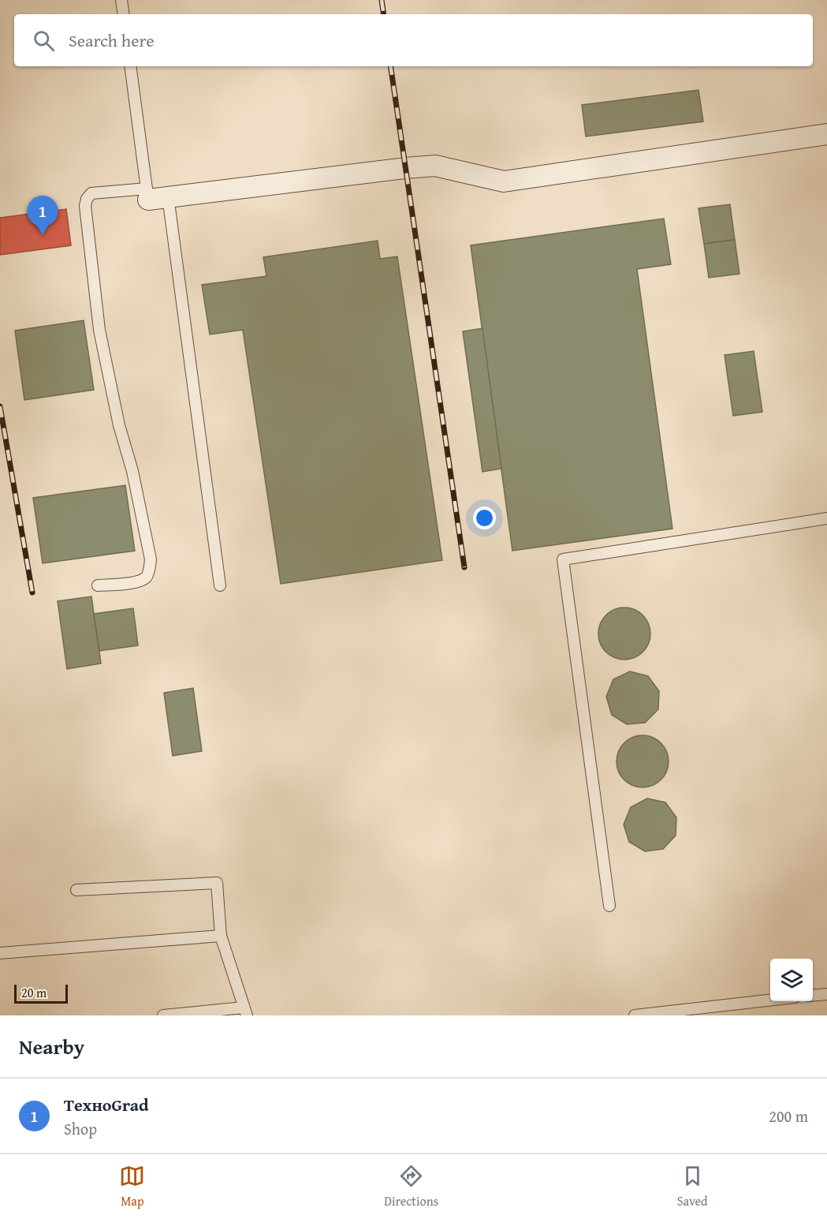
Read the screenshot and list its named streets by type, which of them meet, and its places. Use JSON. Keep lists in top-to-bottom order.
{
  "scale_bar": "20 m",
  "page": {
    "search": "Search here",
    "pins": "1",
    "scale": "20 m",
    "heading": "Nearby",
    "list": [
      {
        "mark": "1",
        "name": "ТехноGrad",
        "note": "Shop",
        "value": "200 m"
      }
    ],
    "nav": ["Map", "Directions", "Saved"]
  }
}
